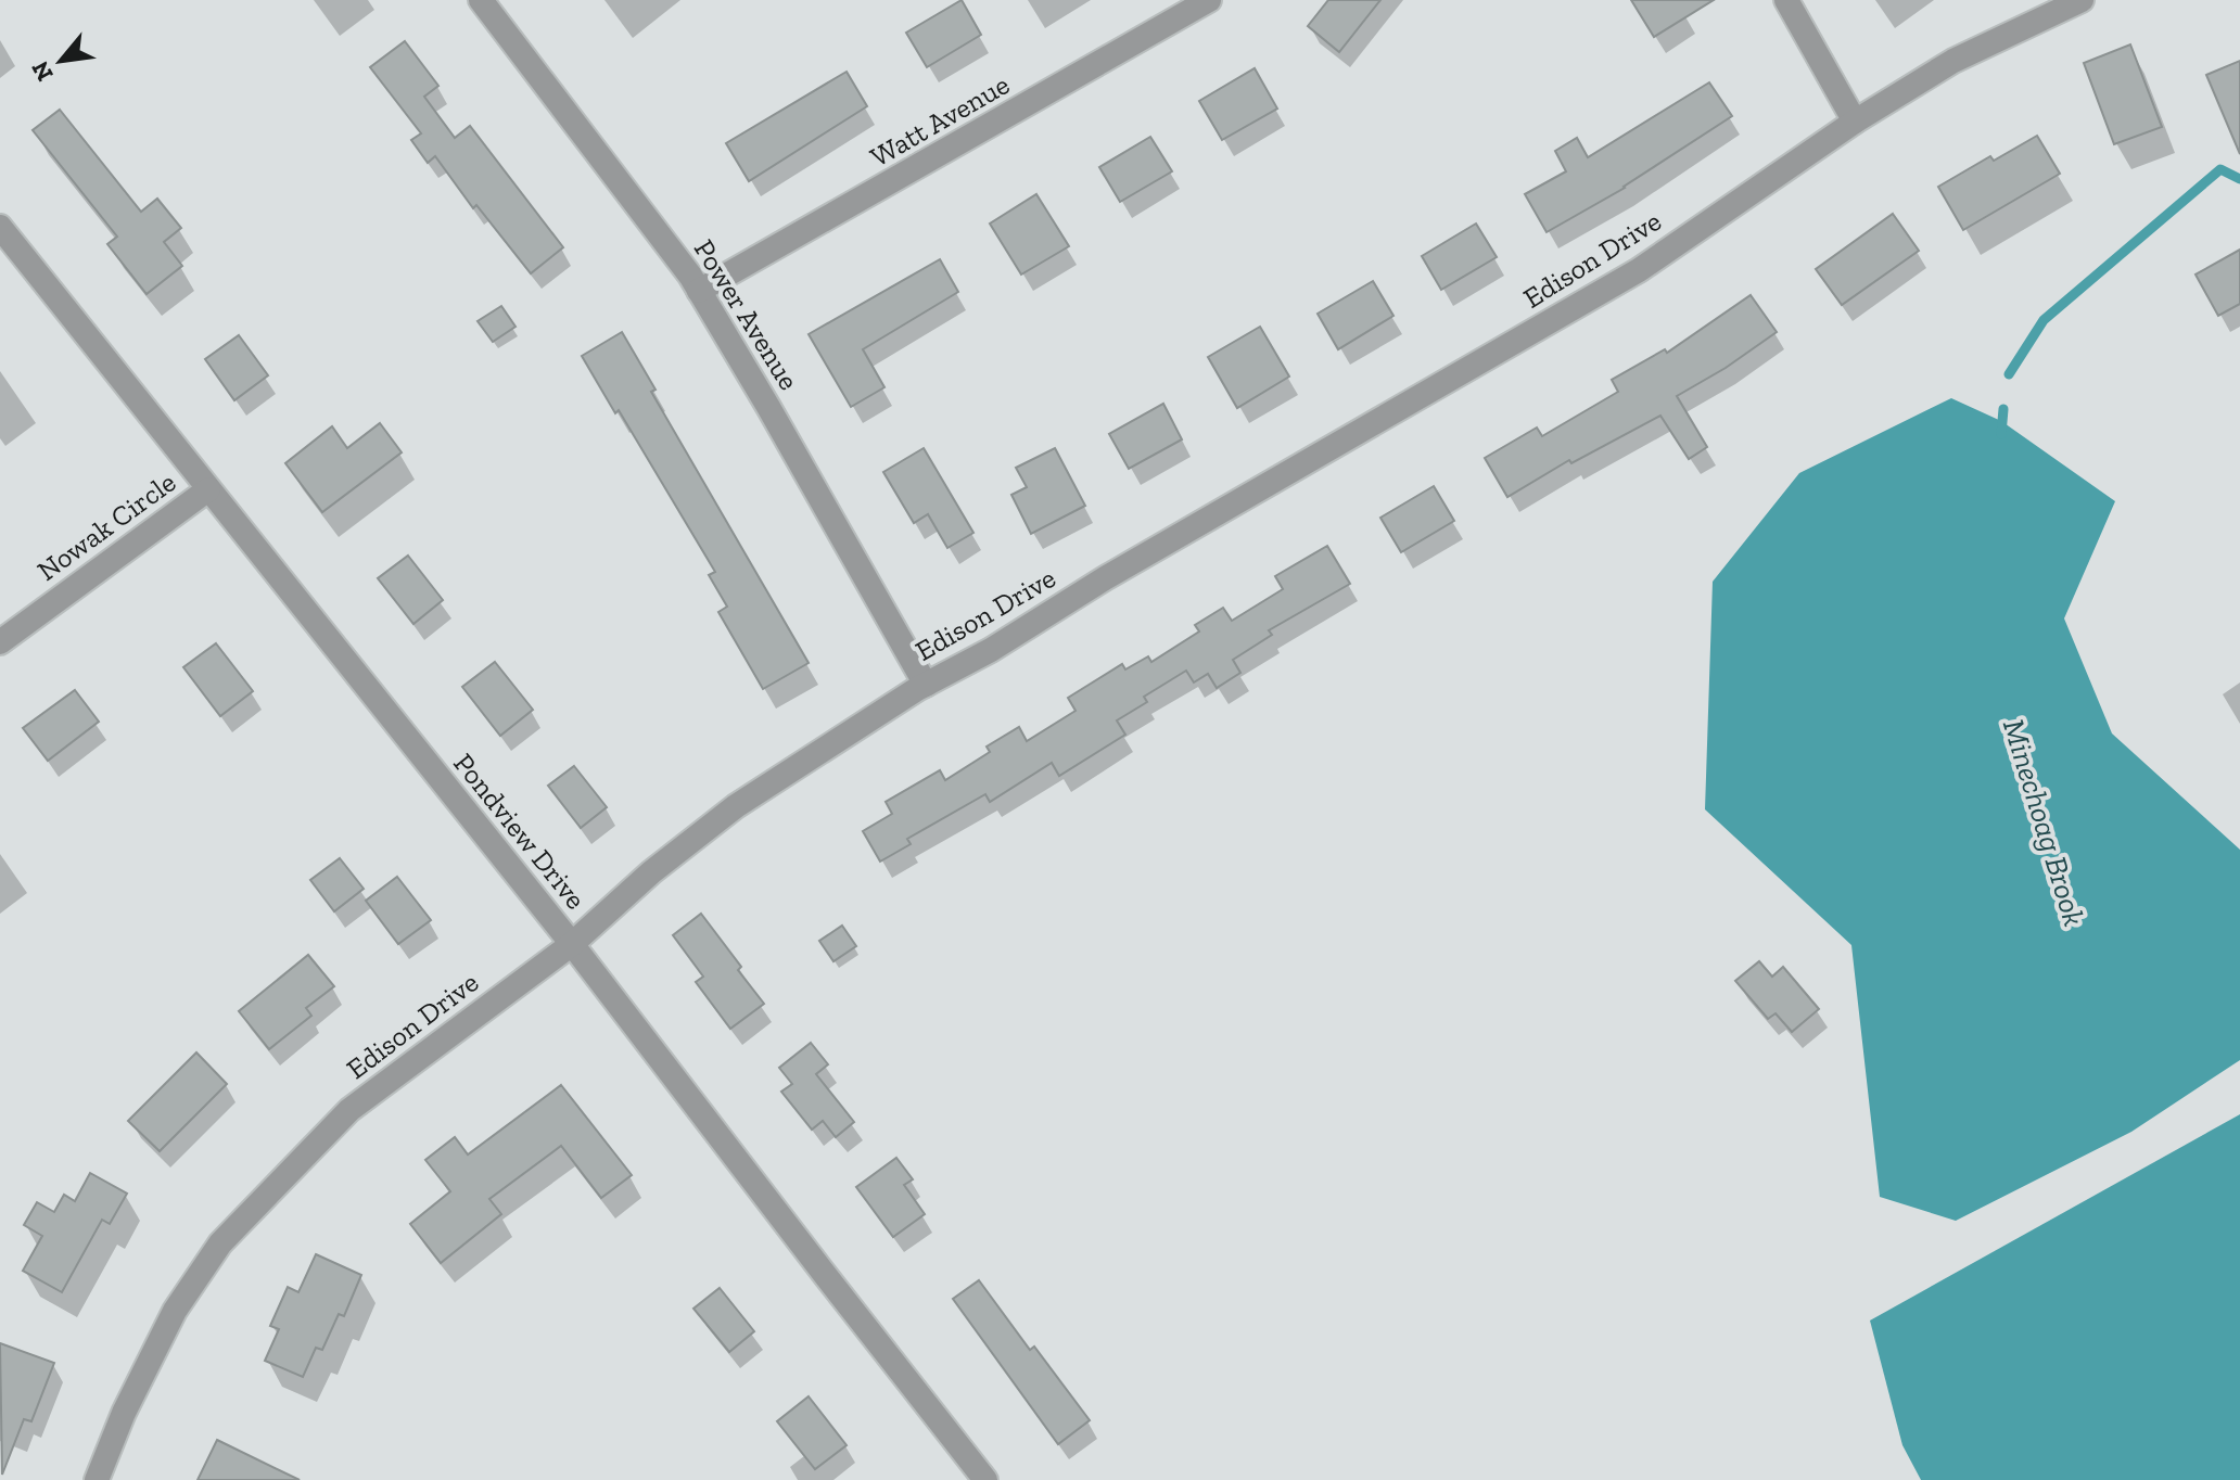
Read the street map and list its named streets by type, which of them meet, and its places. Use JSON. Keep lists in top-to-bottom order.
{
  "streets": {
    "street": [
      "Watt Avenue",
      "Edison Drive",
      "Power Avenue",
      "Nowak Circle",
      "Pondview Drive"
    ]
  },
  "crossings": [
    ["Watt Avenue", "Power Avenue"],
    ["Edison Drive", "Power Avenue"],
    ["Edison Drive", "Pondview Drive"],
    ["Nowak Circle", "Pondview Drive"]
  ],
  "water": ["Minechoag Brook"],
  "north": "bottom left"
}
